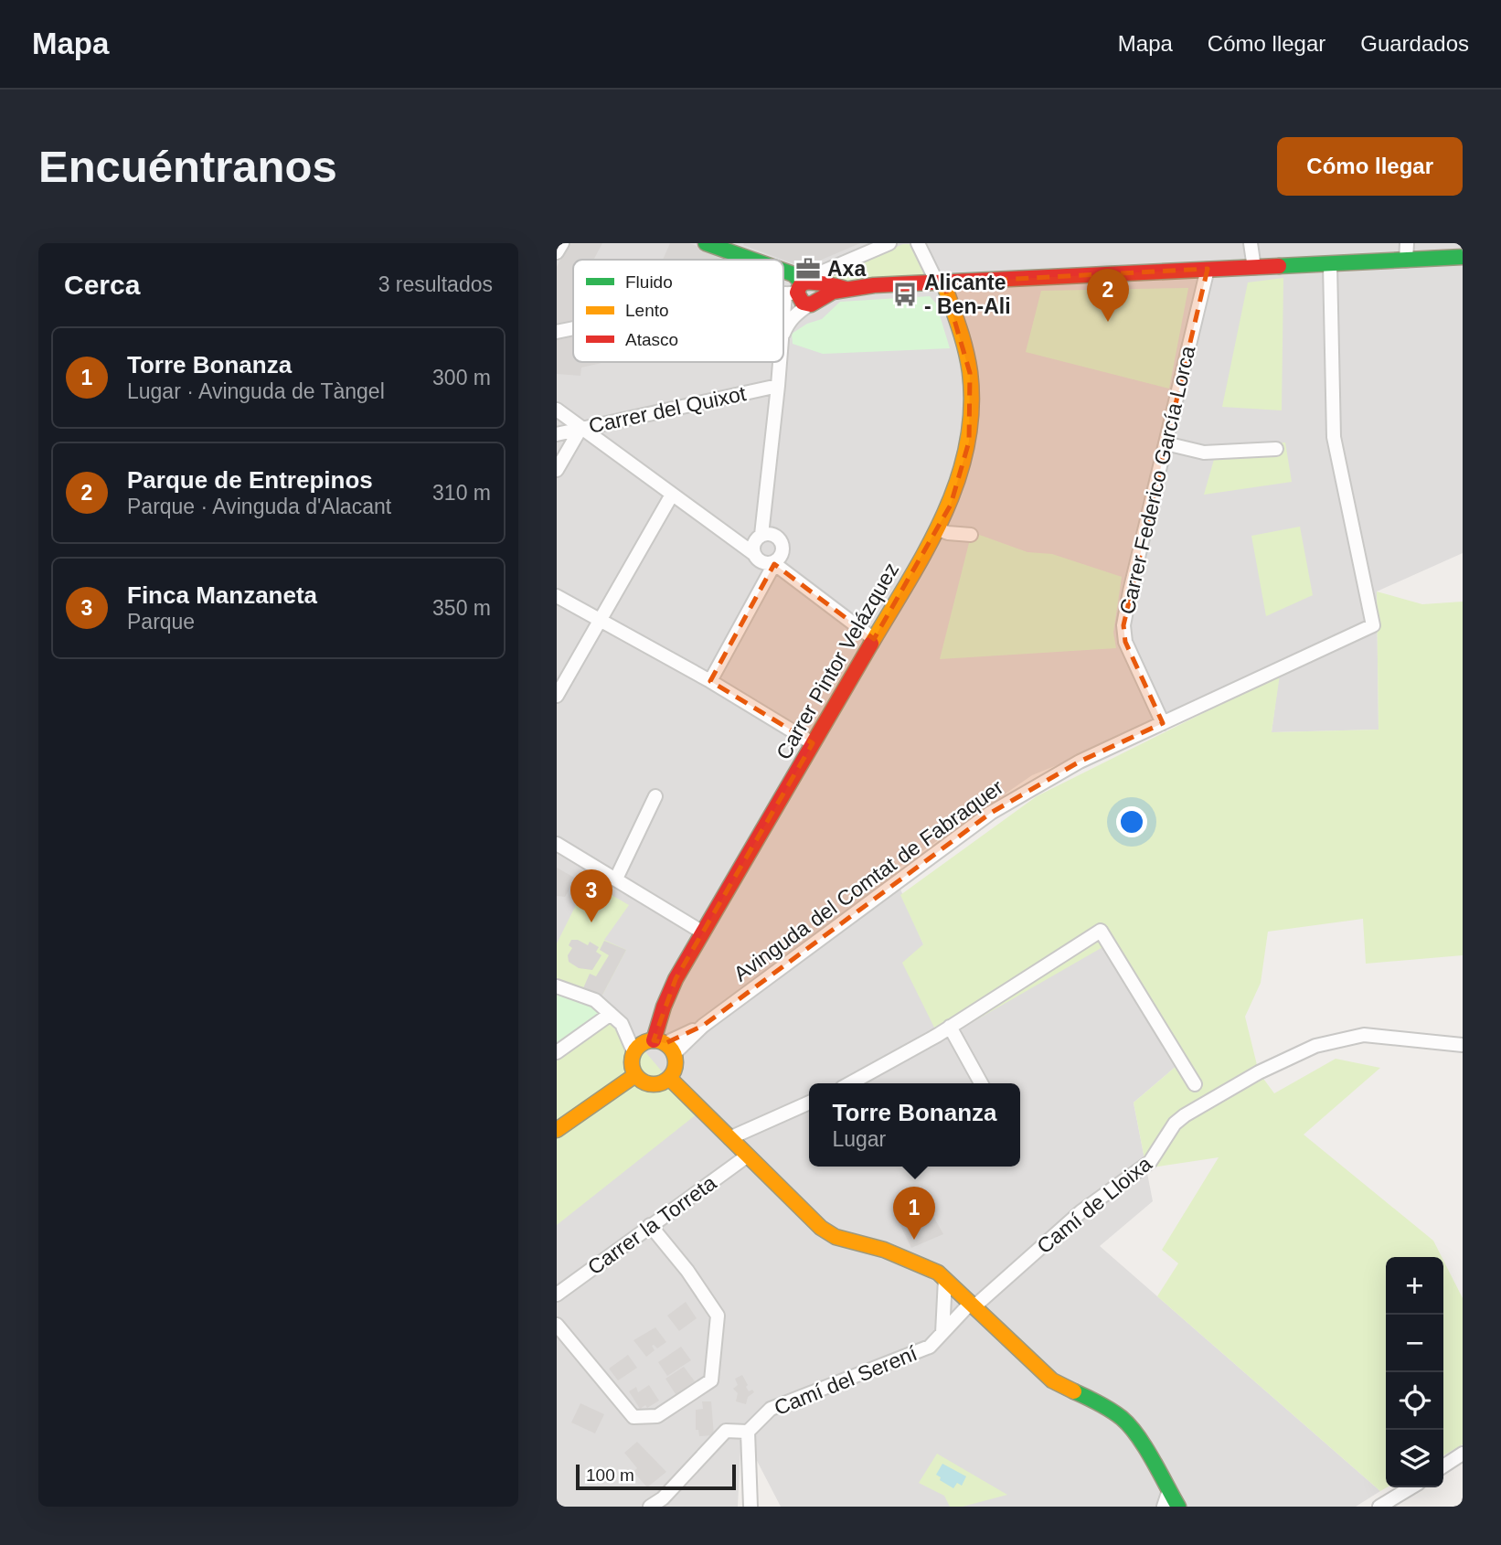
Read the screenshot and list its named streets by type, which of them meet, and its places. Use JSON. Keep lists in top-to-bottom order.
{
  "streets": {
    "street": [
      "Carrer del Quixot",
      "Carrer Federico García Lorca",
      "Carrer Pintor Velázquez",
      "Avinguda del Comtat de Fabraquer",
      "Camí de Lloixa",
      "Carrer la Torreta",
      "Camí del Serení"
    ]
  },
  "crossings": [
    ["Carrer Federico García Lorca", "Avinguda del Comtat de Fabraquer"],
    ["Carrer Pintor Velázquez", "Avinguda del Comtat de Fabraquer"],
    ["Camí de Lloixa", "Camí del Serení"]
  ],
  "places": {
    "office": ["Axa"],
    "bus stop": ["Alicante - Ben-Ali"]
  },
  "legend": ["Fluido", "Lento", "Atasco"],
  "scale_bar": "100 m",
  "page": {
    "header": "Mapa",
    "nav": ["Mapa", "Cómo llegar", "Guardados"],
    "buttons": "Cómo llegar",
    "title": "Encuéntranos",
    "heading": ["Cerca", "3 resultados"],
    "pins": ["2", "3", "1"],
    "list": [
      {
        "mark": "1",
        "name": "Torre Bonanza",
        "note": "Lugar · Avinguda de Tàngel",
        "value": "300 m"
      },
      {
        "mark": "2",
        "name": "Parque de Entrepinos",
        "note": "Parque · Avinguda d'Alacant",
        "value": "310 m"
      },
      {
        "mark": "3",
        "name": "Finca Manzaneta",
        "note": "Parque",
        "value": "350 m"
      }
    ],
    "popup": ["Torre Bonanza", "Lugar"],
    "map_buttons": ["+", "−"],
    "scale": "100 m"
  }
}
